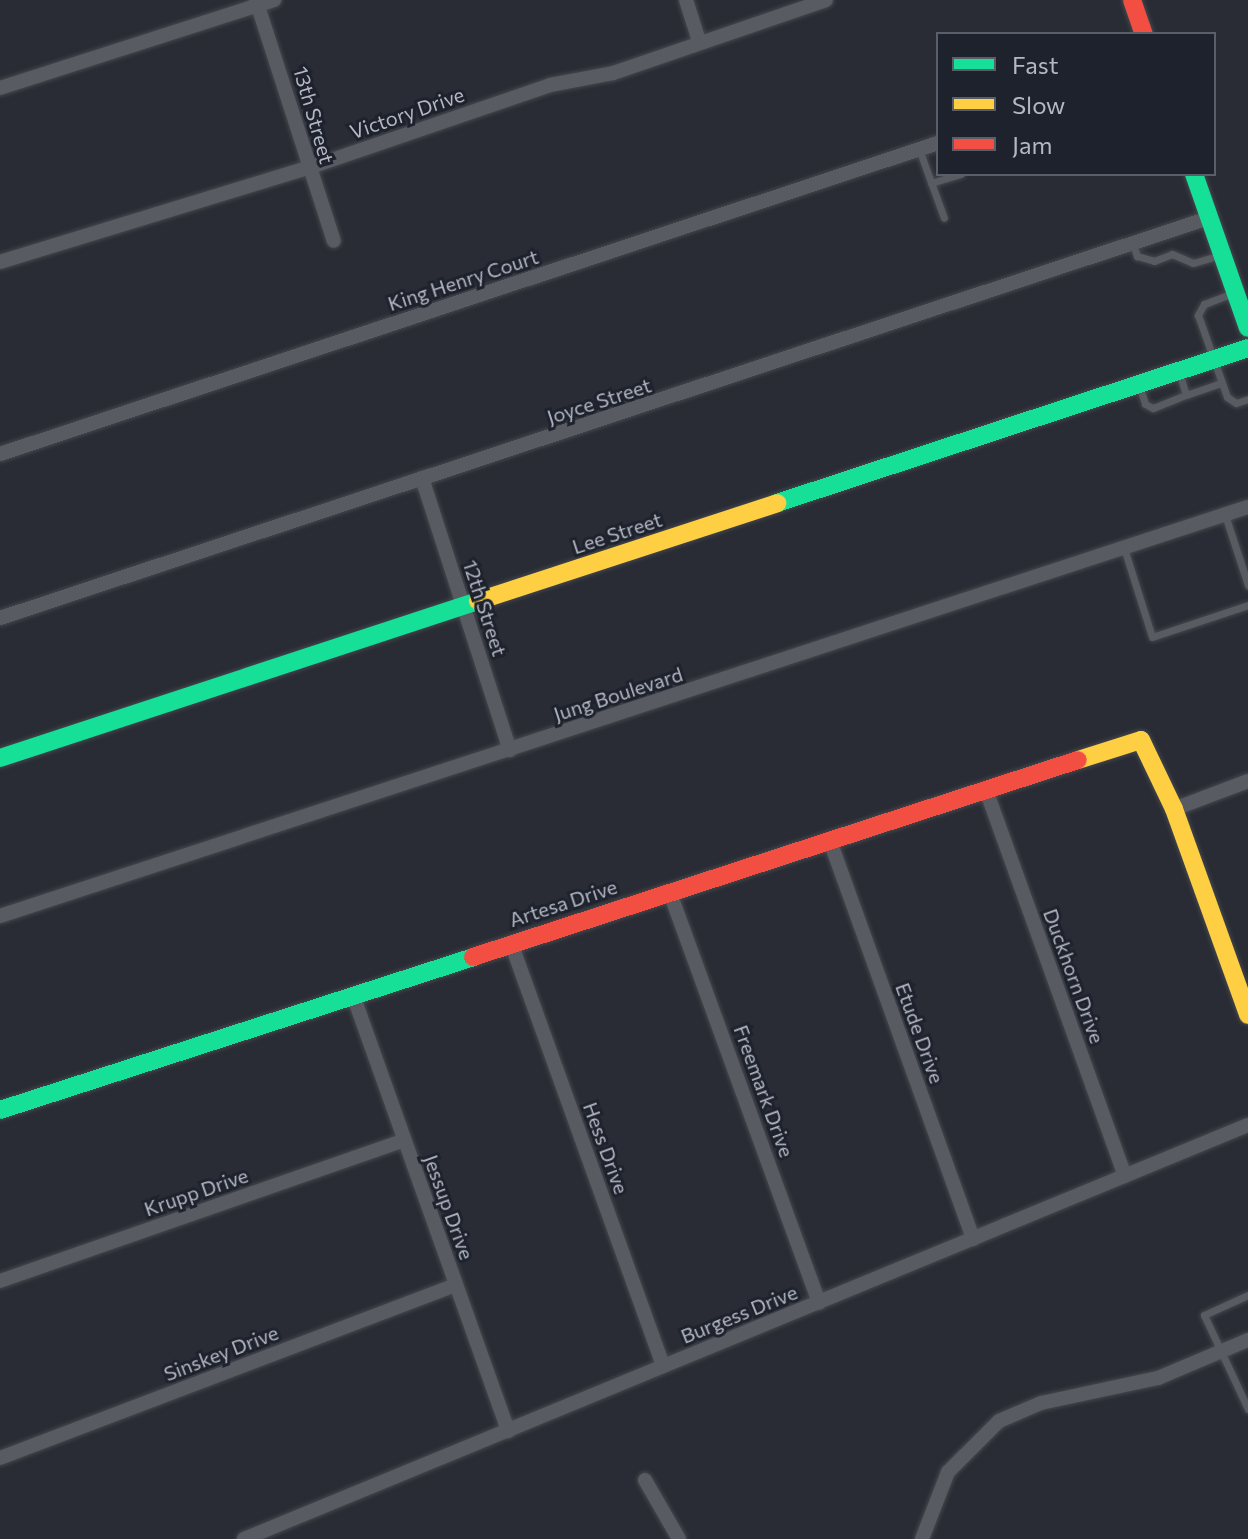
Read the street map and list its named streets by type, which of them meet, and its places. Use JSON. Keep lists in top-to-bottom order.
{
  "streets": {
    "main road": ["Lee Street", "Artesa Drive"],
    "street": [
      "Victory Drive",
      "13th Street",
      "King Henry Court",
      "Joyce Street",
      "12th Street",
      "Jung Boulevard",
      "Duckhorn Drive",
      "Etude Drive",
      "Freemark Drive",
      "Hess Drive",
      "Krupp Drive",
      "Jessup Drive",
      "Burgess Drive",
      "Sinskey Drive"
    ]
  },
  "crossings": [
    ["Victory Drive", "13th Street"],
    ["Joyce Street", "12th Street"],
    ["Lee Street", "12th Street"],
    ["12th Street", "Jung Boulevard"],
    ["Artesa Drive", "Duckhorn Drive"],
    ["Artesa Drive", "Etude Drive"],
    ["Artesa Drive", "Freemark Drive"],
    ["Artesa Drive", "Hess Drive"],
    ["Artesa Drive", "Jessup Drive"],
    ["Duckhorn Drive", "Burgess Drive"],
    ["Etude Drive", "Burgess Drive"],
    ["Freemark Drive", "Burgess Drive"],
    ["Hess Drive", "Burgess Drive"],
    ["Krupp Drive", "Jessup Drive"],
    ["Jessup Drive", "Burgess Drive"],
    ["Jessup Drive", "Sinskey Drive"]
  ],
  "legend": ["Fast", "Slow", "Jam"]
}
